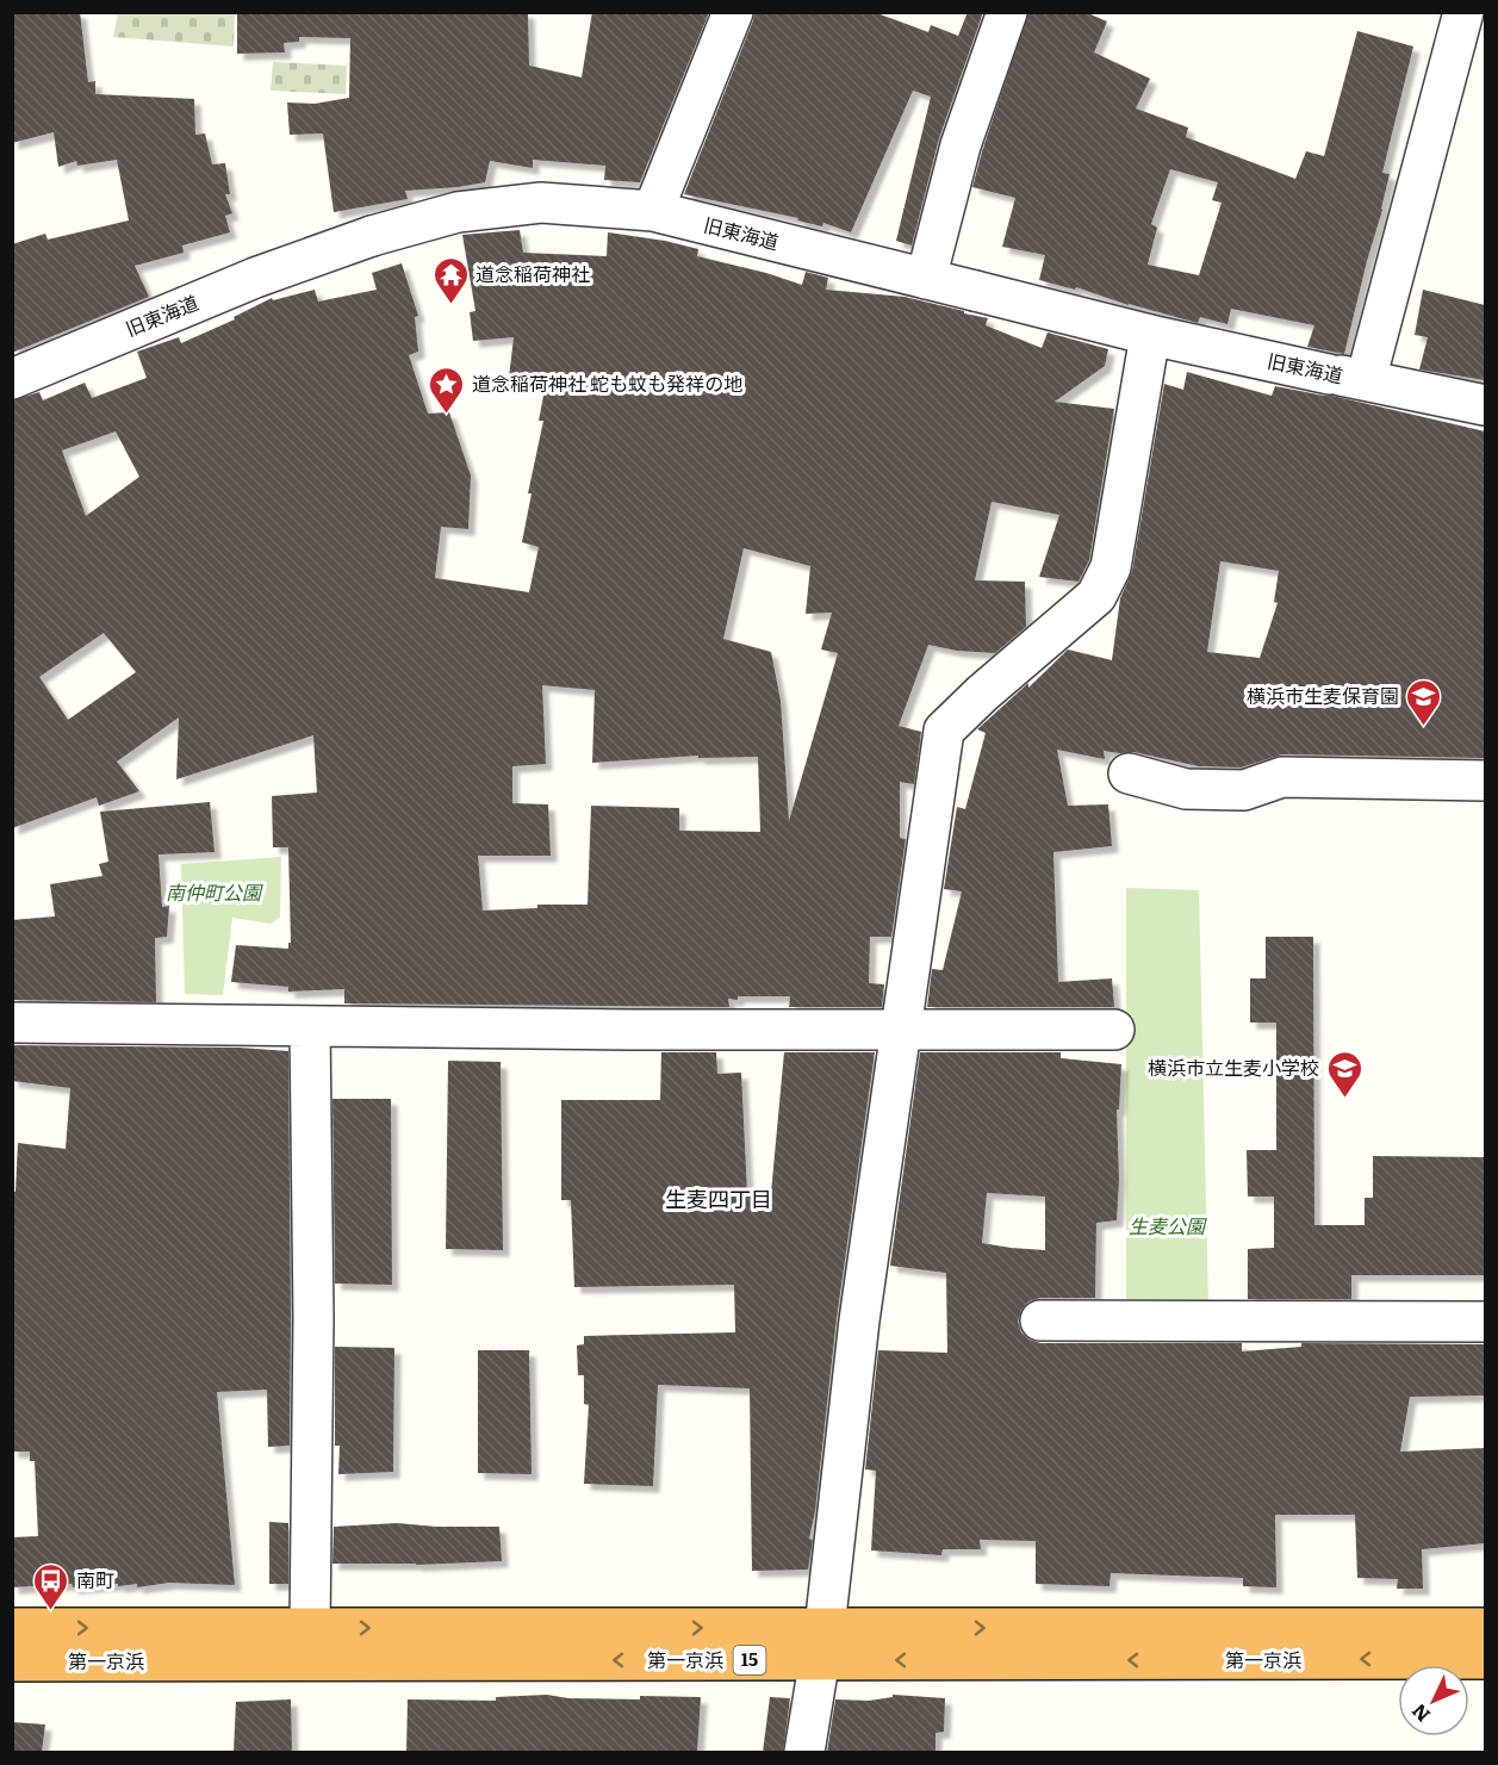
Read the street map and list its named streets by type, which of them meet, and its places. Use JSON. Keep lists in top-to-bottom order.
{
  "streets": {
    "highway": ["第一京浜", "15"],
    "street": ["旧東海道"]
  },
  "districts": ["生麦四丁目"],
  "parks": ["南仲町公園", "生麦公園"],
  "places": {
    "temple": ["道念稲荷神社"],
    "place": ["道念稲荷神社 蛇も蚊も発祥の地"],
    "school or university": ["横浜市生麦保育園", "横浜市立生麦小学校"],
    "bus stop": ["南町"]
  },
  "north": "bottom left"
}
